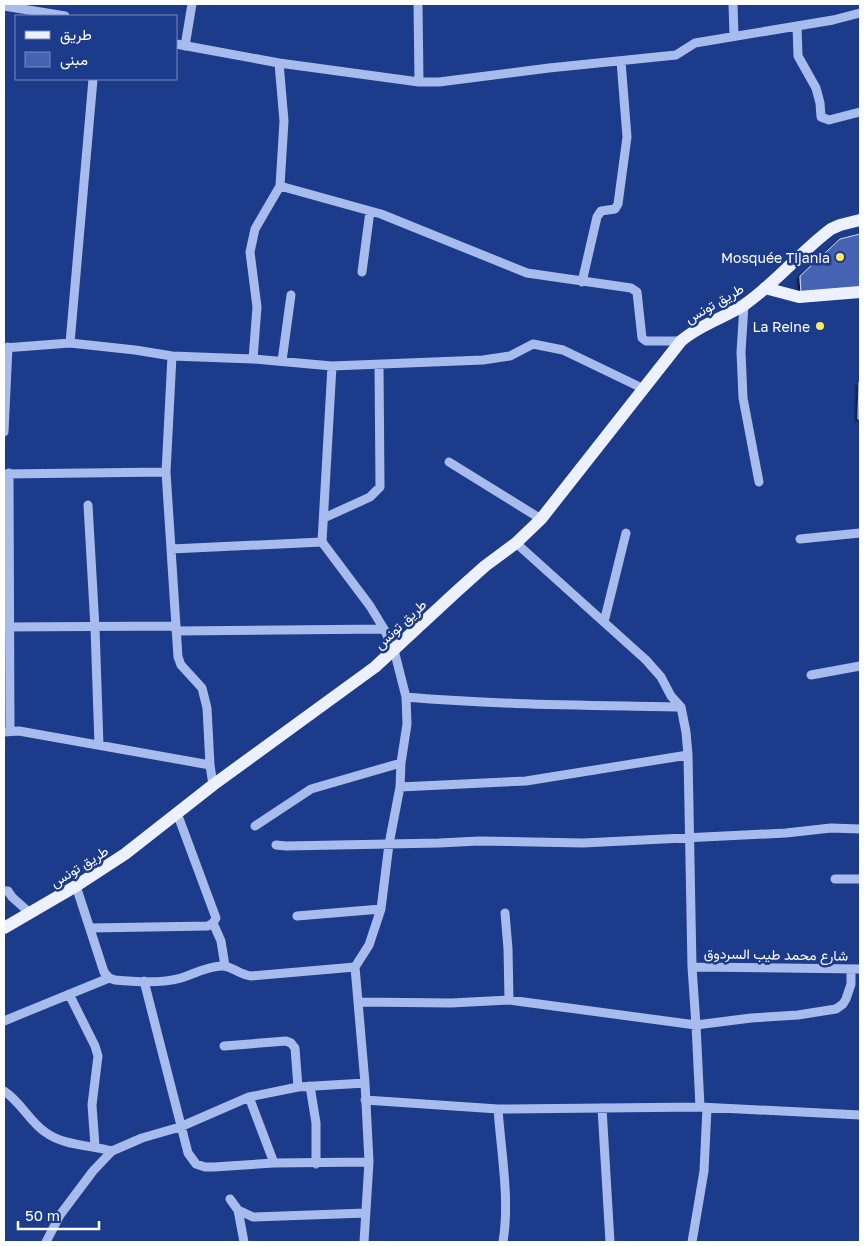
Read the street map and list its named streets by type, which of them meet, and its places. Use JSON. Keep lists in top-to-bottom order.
{
  "streets": {
    "main road": ["طريق تونس"],
    "street": ["شارع محمد طيب السردوق"]
  },
  "places": ["Mosquée Tijania", "La Reine"],
  "legend": ["طريق", "مبنى"],
  "scale_bar": "50 m"
}
